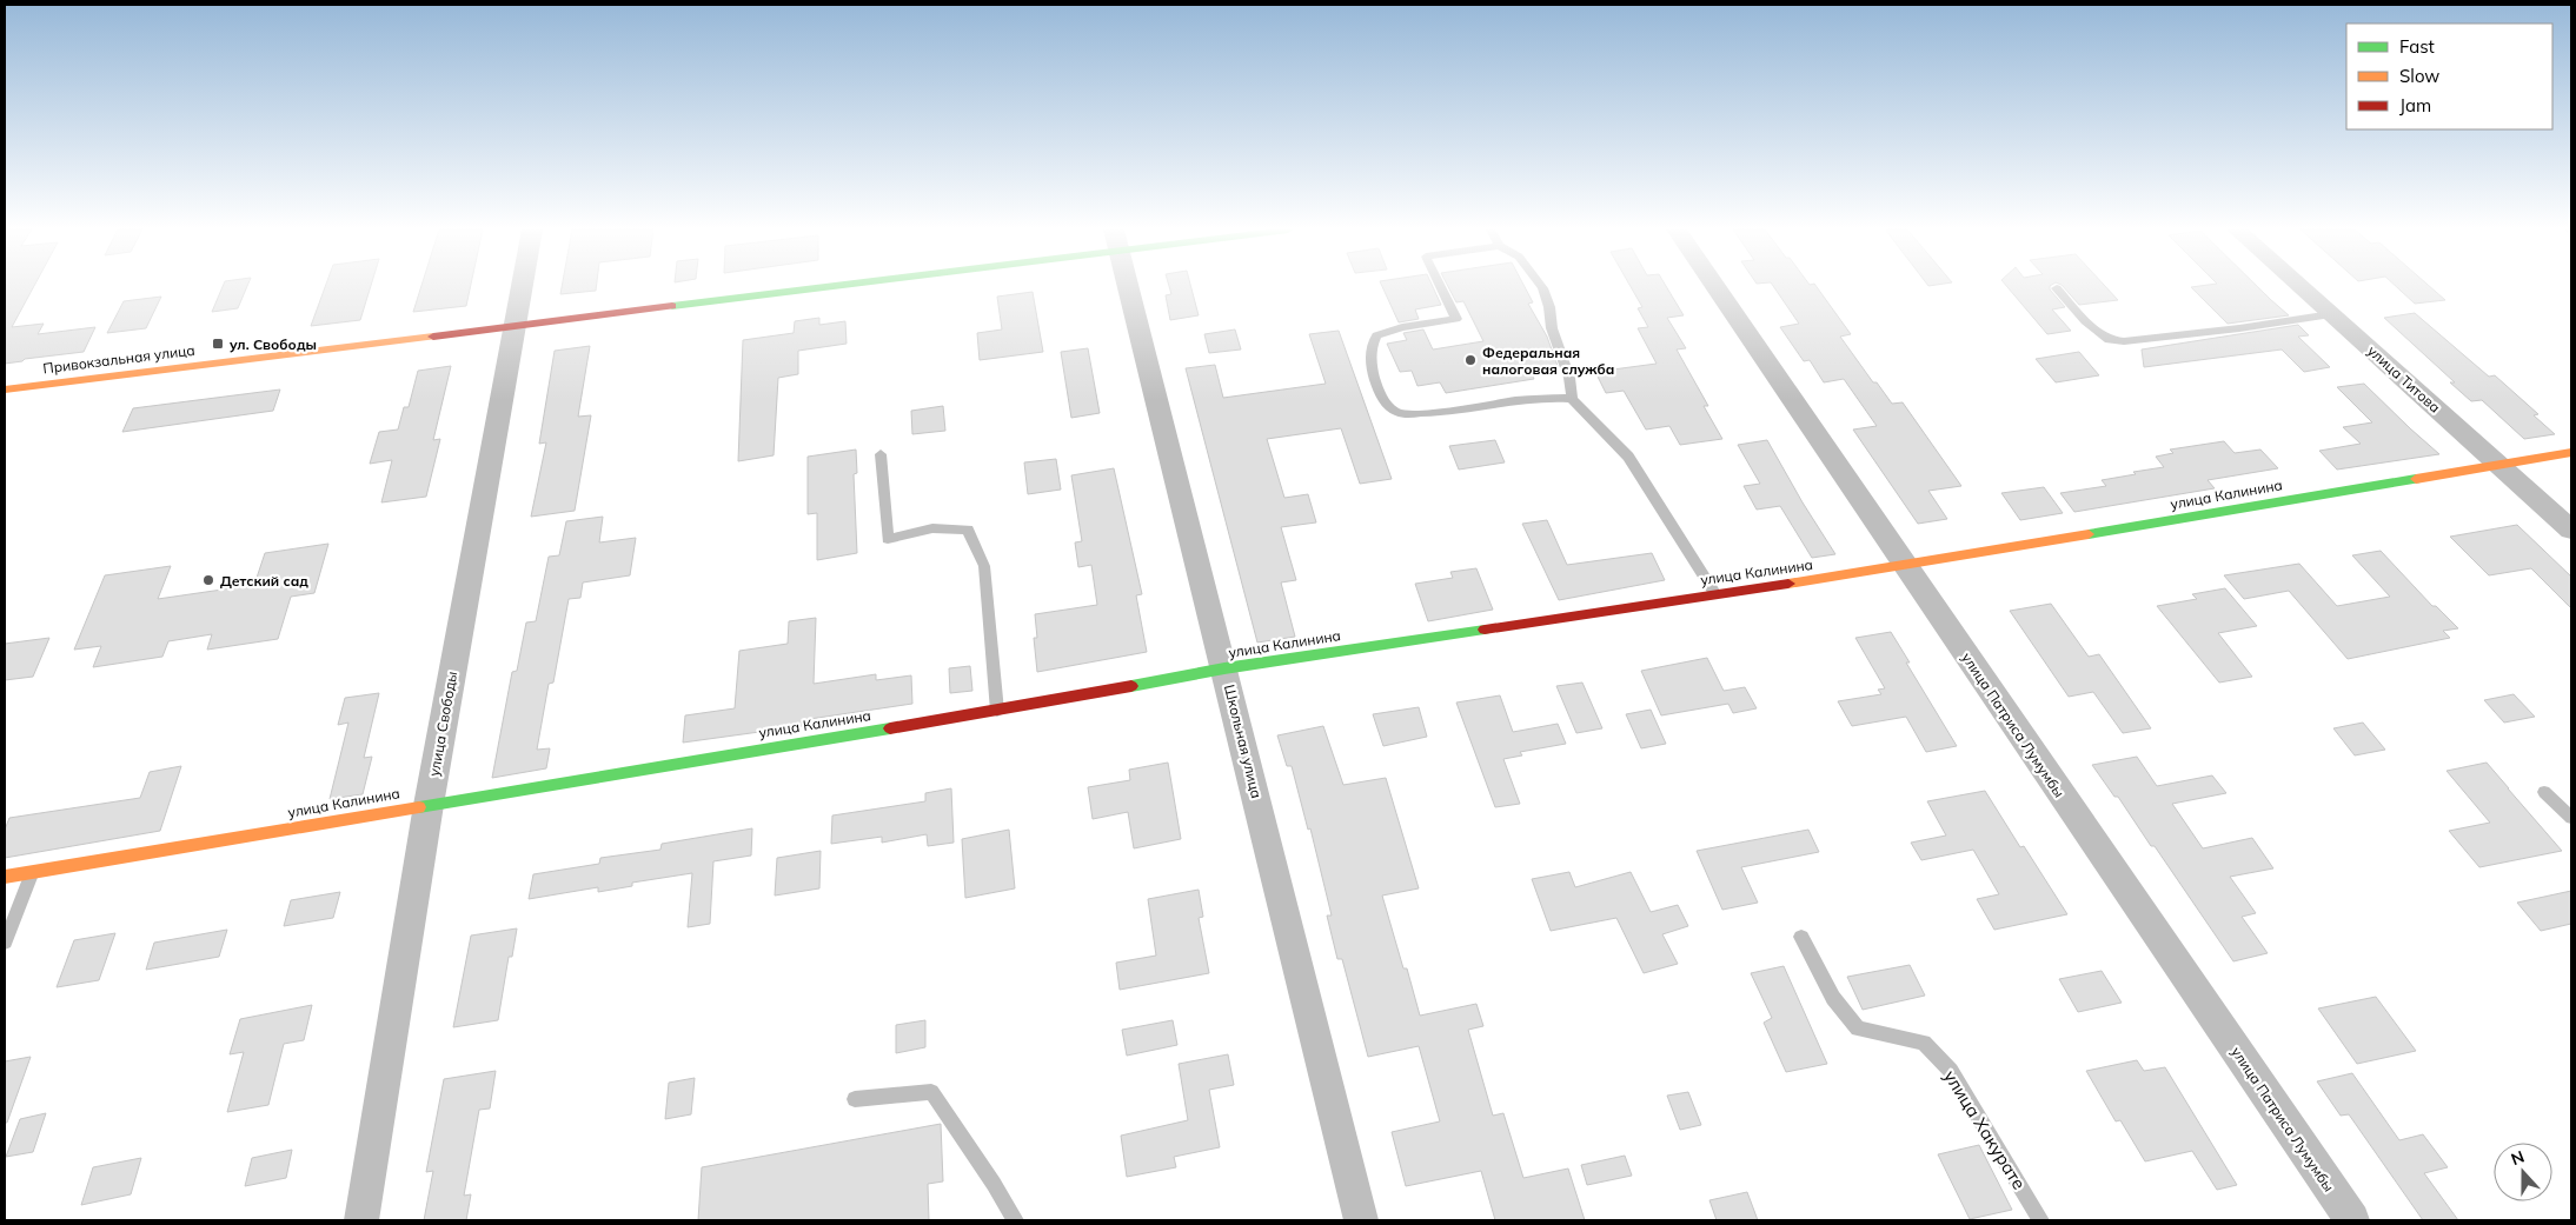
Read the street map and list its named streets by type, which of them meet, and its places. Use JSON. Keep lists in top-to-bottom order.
{
  "streets": {
    "street": [
      "Привокзальная улица",
      "улица Титова",
      "улица Калинина",
      "улица Свободы",
      "улица Патриса Лумумбы",
      "Школьная улица"
    ],
    "lane": ["улица Хакурате"]
  },
  "crossings": [
    ["Привокзальная улица", "улица Свободы"],
    ["улица Титова", "улица Калинина"],
    ["улица Калинина", "улица Свободы"],
    ["улица Калинина", "улица Патриса Лумумбы"],
    ["улица Калинина", "Школьная улица"]
  ],
  "places": {
    "transit": ["ул. Свободы"],
    "other": ["Федеральная налоговая служба", "Детский сад"]
  },
  "legend": ["Fast", "Slow", "Jam"],
  "north": "top"
}
